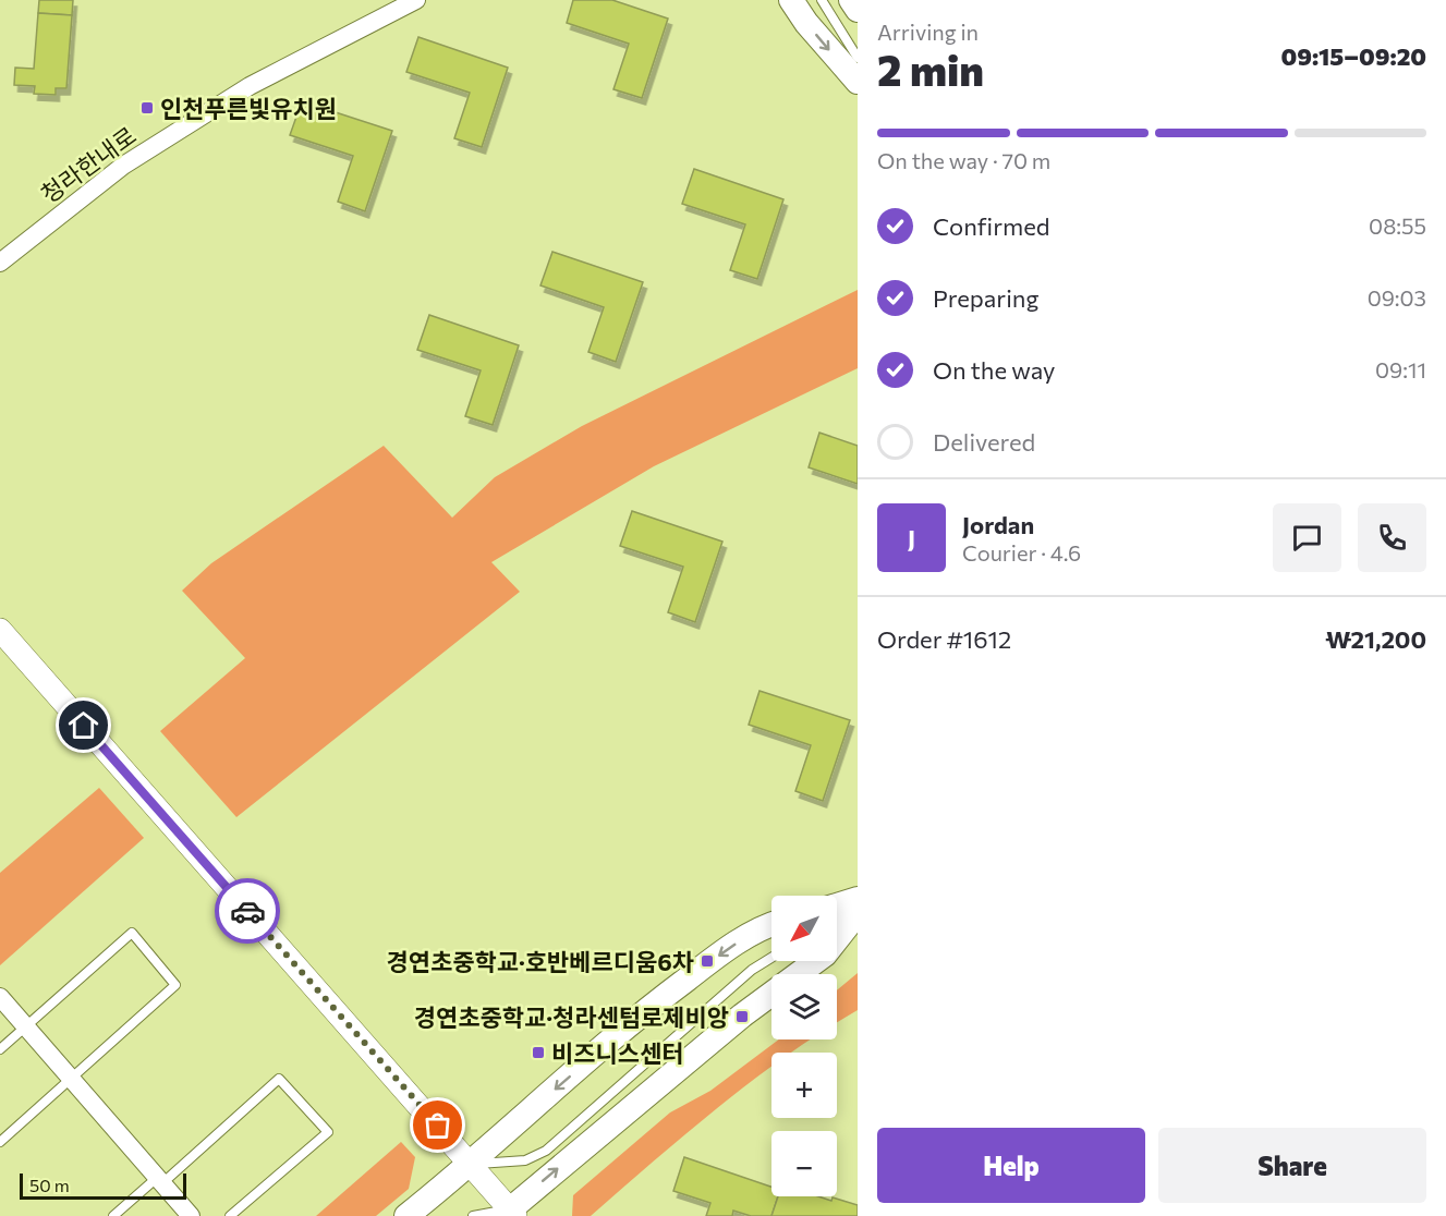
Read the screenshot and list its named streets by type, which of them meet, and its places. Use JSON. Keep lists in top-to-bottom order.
{
  "streets": {
    "street": ["청라한내로"]
  },
  "places": {
    "transit": [
      "인천푸른빛유치원",
      "경연초중학교·호반베르디움6차",
      "경연초중학교·청라센텀로제비앙",
      "비즈니스센터"
    ]
  },
  "scale_bar": "50 m",
  "north": "bottom left",
  "page": {
    "heading": ["2 min", "Arriving in", "09:15–09:20"],
    "panel": [
      "Jordan",
      "Courier · 4.6",
      "Order #1612",
      "₩21,200"
    ],
    "bar": "On the way · 70 m",
    "list": [
      ["Confirmed", "08:55"],
      ["Preparing", "09:03"],
      ["On the way", "09:11"],
      "Delivered"
    ],
    "round": "J",
    "map_buttons": ["+", "−"],
    "buttons": ["Help", "Share"],
    "scale": "50 m"
  }
}
